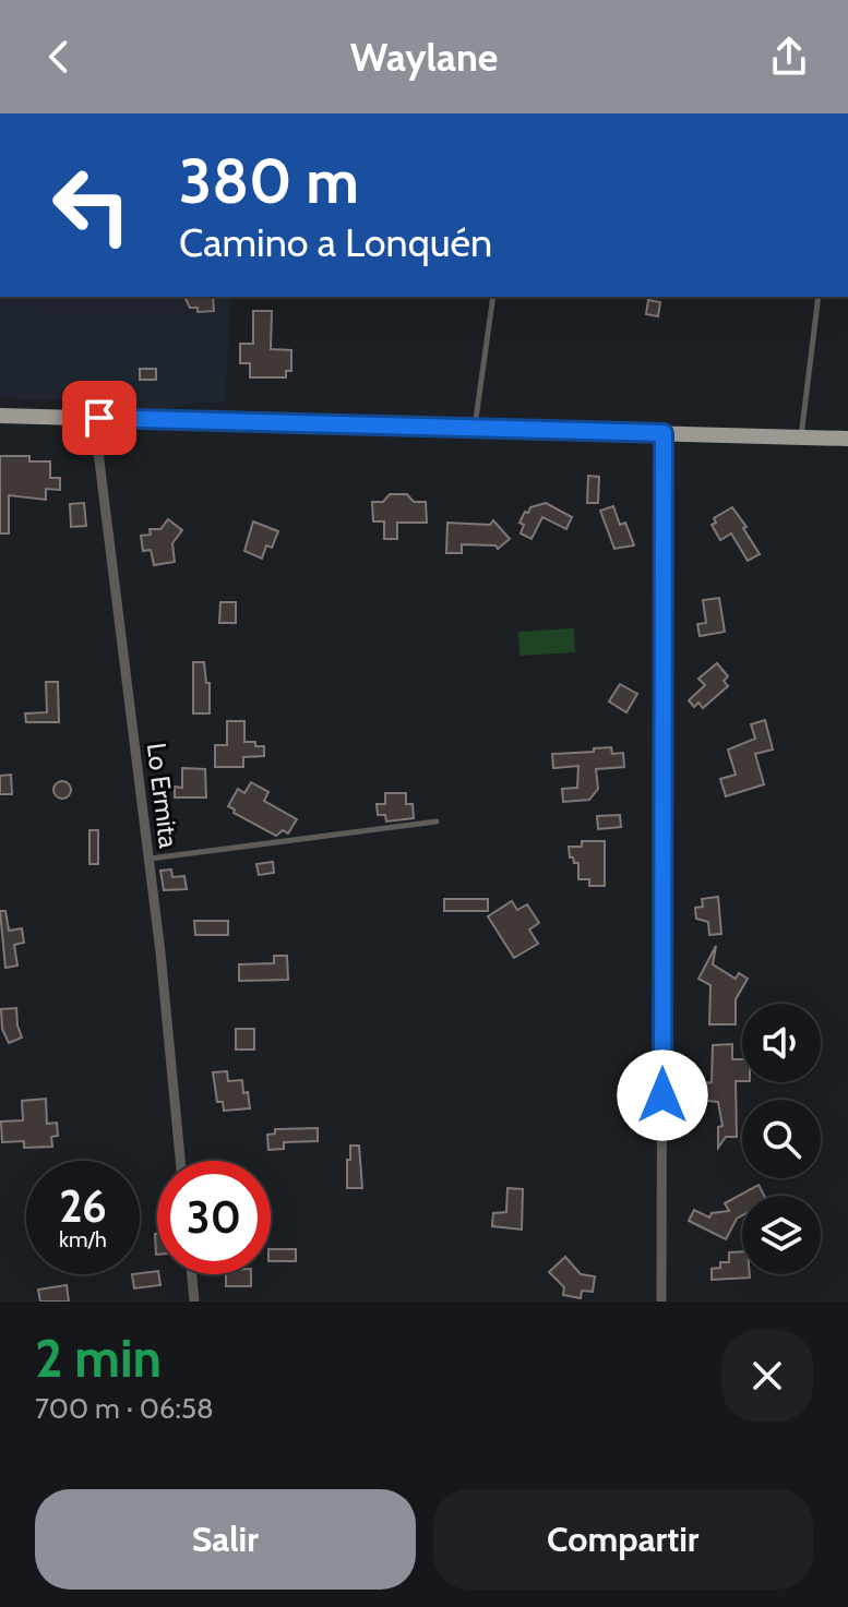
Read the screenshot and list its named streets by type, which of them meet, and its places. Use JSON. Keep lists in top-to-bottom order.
{
  "streets": {
    "street": ["Lo Ermita"]
  },
  "page": {
    "header": "Waylane",
    "turn": ["380 m", "Camino a Lonquén"],
    "speed": "26 km/h",
    "limit": "30",
    "heading": ["2 min", "700 m · 06:58"],
    "buttons": ["Salir", "Compartir"]
  }
}
